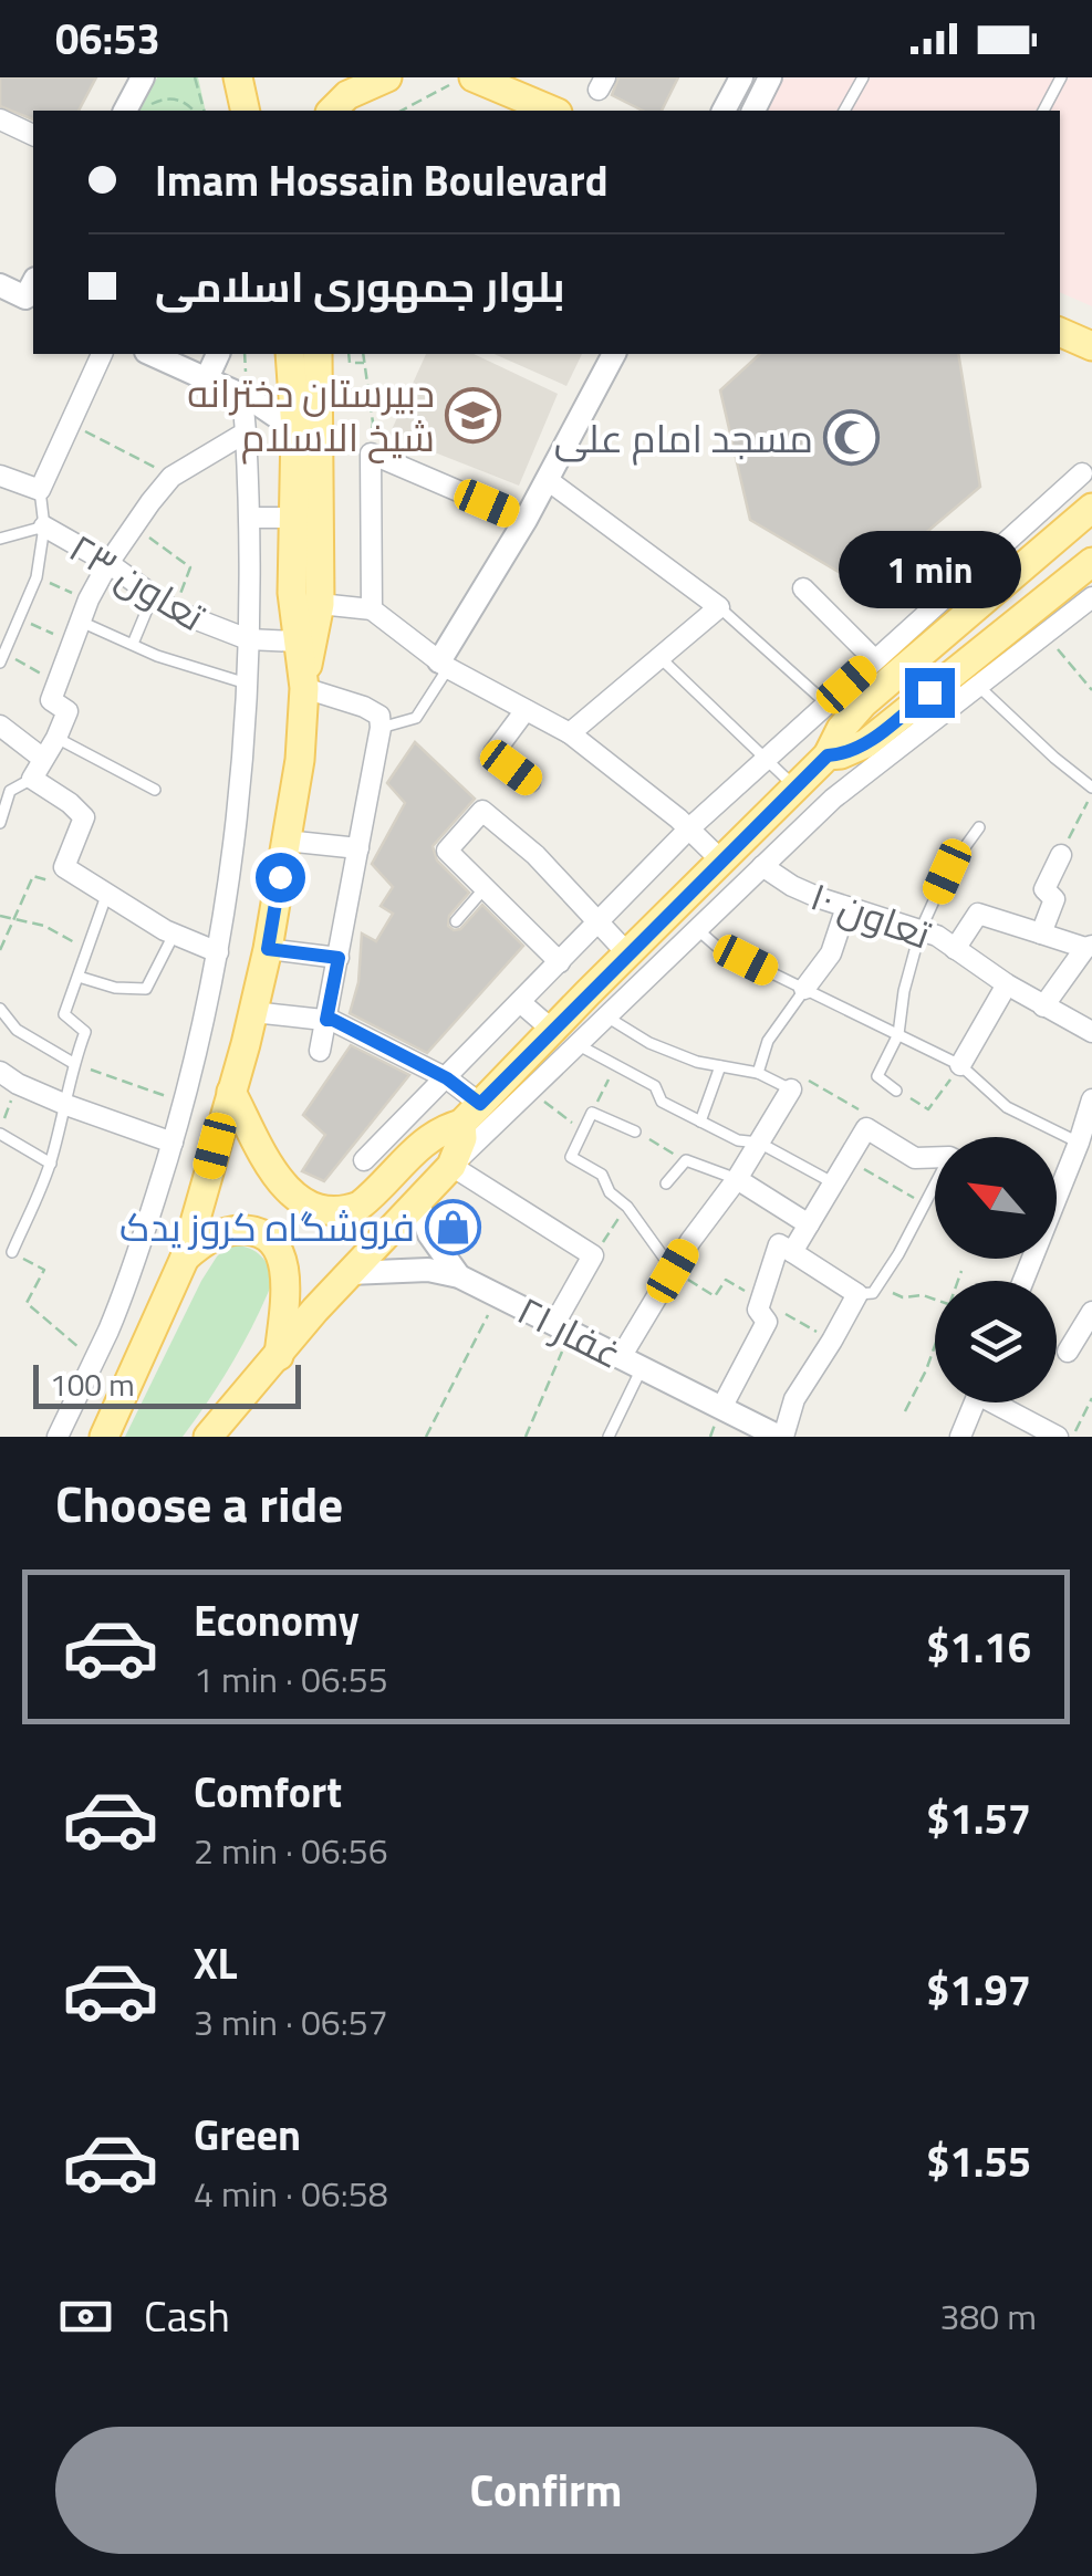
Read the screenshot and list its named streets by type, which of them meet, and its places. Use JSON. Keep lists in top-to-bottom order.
{
  "streets": {
    "street": ["تعاون ۲۳", "تعاون ۱۰", "غفار ۲۱"]
  },
  "places": {
    "school or university": ["دبیرستان دخترانه شیخ الاسلام"],
    "mosque": ["مسجد امام علی"],
    "shop": ["فروشگاه کروز یدک"]
  },
  "scale_bar": "100 m",
  "north": "top left",
  "page": {
    "status": "06:53",
    "banner": ["Imam Hossain Boulevard", "بلوار جمهوری اسلامی"],
    "bubble": "1 min",
    "scale": "100 m",
    "heading": "Choose a ride",
    "list": [
      {
        "name": "Economy",
        "note": "1 min · 06:55",
        "value": "$1.16"
      },
      {
        "name": "Comfort",
        "note": "2 min · 06:56",
        "value": "$1.57"
      },
      {
        "name": "XL",
        "note": "3 min · 06:57",
        "value": "$1.97"
      },
      {
        "name": "Green",
        "note": "4 min · 06:58",
        "value": "$1.55"
      }
    ],
    "pay": ["Cash", "380 m"],
    "buttons": "Confirm"
  }
}
